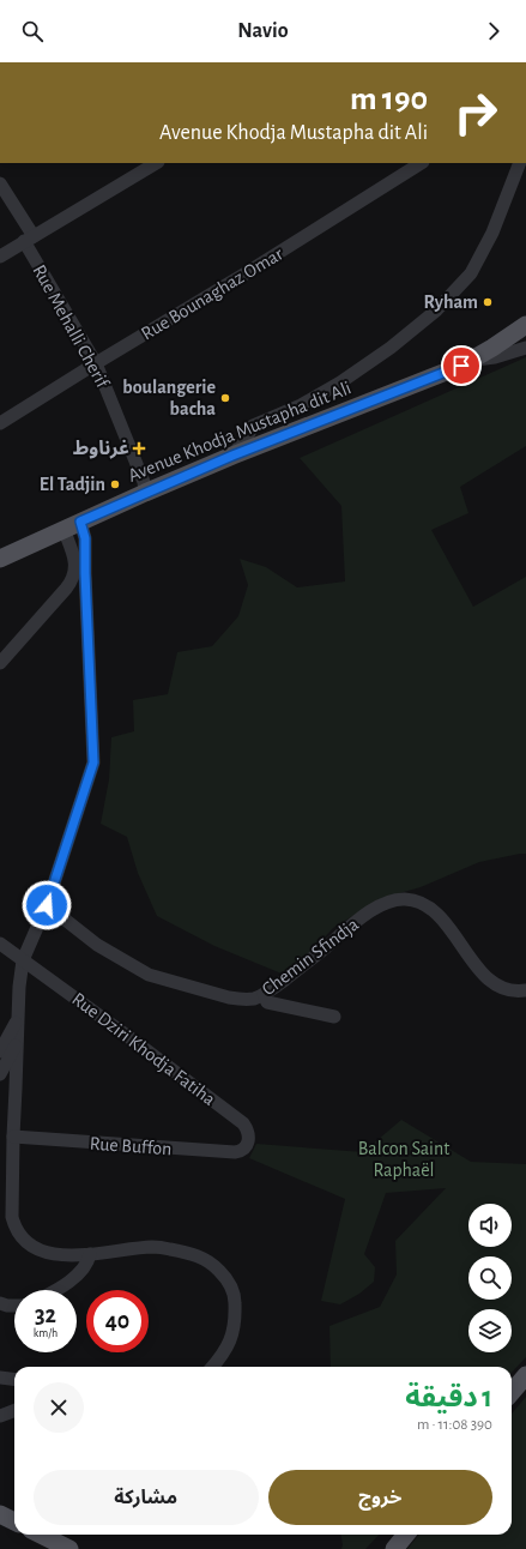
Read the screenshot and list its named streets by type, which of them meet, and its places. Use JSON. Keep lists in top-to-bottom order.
{
  "streets": {
    "main road": ["Avenue Khodja Mustapha dit Ali"],
    "street": [
      "Rue Bounaghaz Omar",
      "Rue Mehalli Cherif",
      "Chemin Sfindja",
      "Rue Dziri Khodja Fatiha",
      "Rue Buffon"
    ]
  },
  "crossings": [
    ["Rue Bounaghaz Omar", "Rue Mehalli Cherif"],
    ["Rue Mehalli Cherif", "Avenue Khodja Mustapha dit Ali"],
    ["Rue Dziri Khodja Fatiha", "Rue Buffon"]
  ],
  "parks": ["Balcon Saint Raphaël"],
  "places": {
    "other": ["Ryham", "boulangerie bacha", "El Tadjin"],
    "health": ["غرناوط"]
  },
  "page": {
    "header": "Navio",
    "turn": ["190 m", "Avenue Khodja Mustapha dit Ali"],
    "speed": "32 km/h",
    "limit": "40",
    "heading": ["1 دقيقة", "390 m · 11:08"],
    "buttons": ["خروج", "مشاركة"]
  }
}
